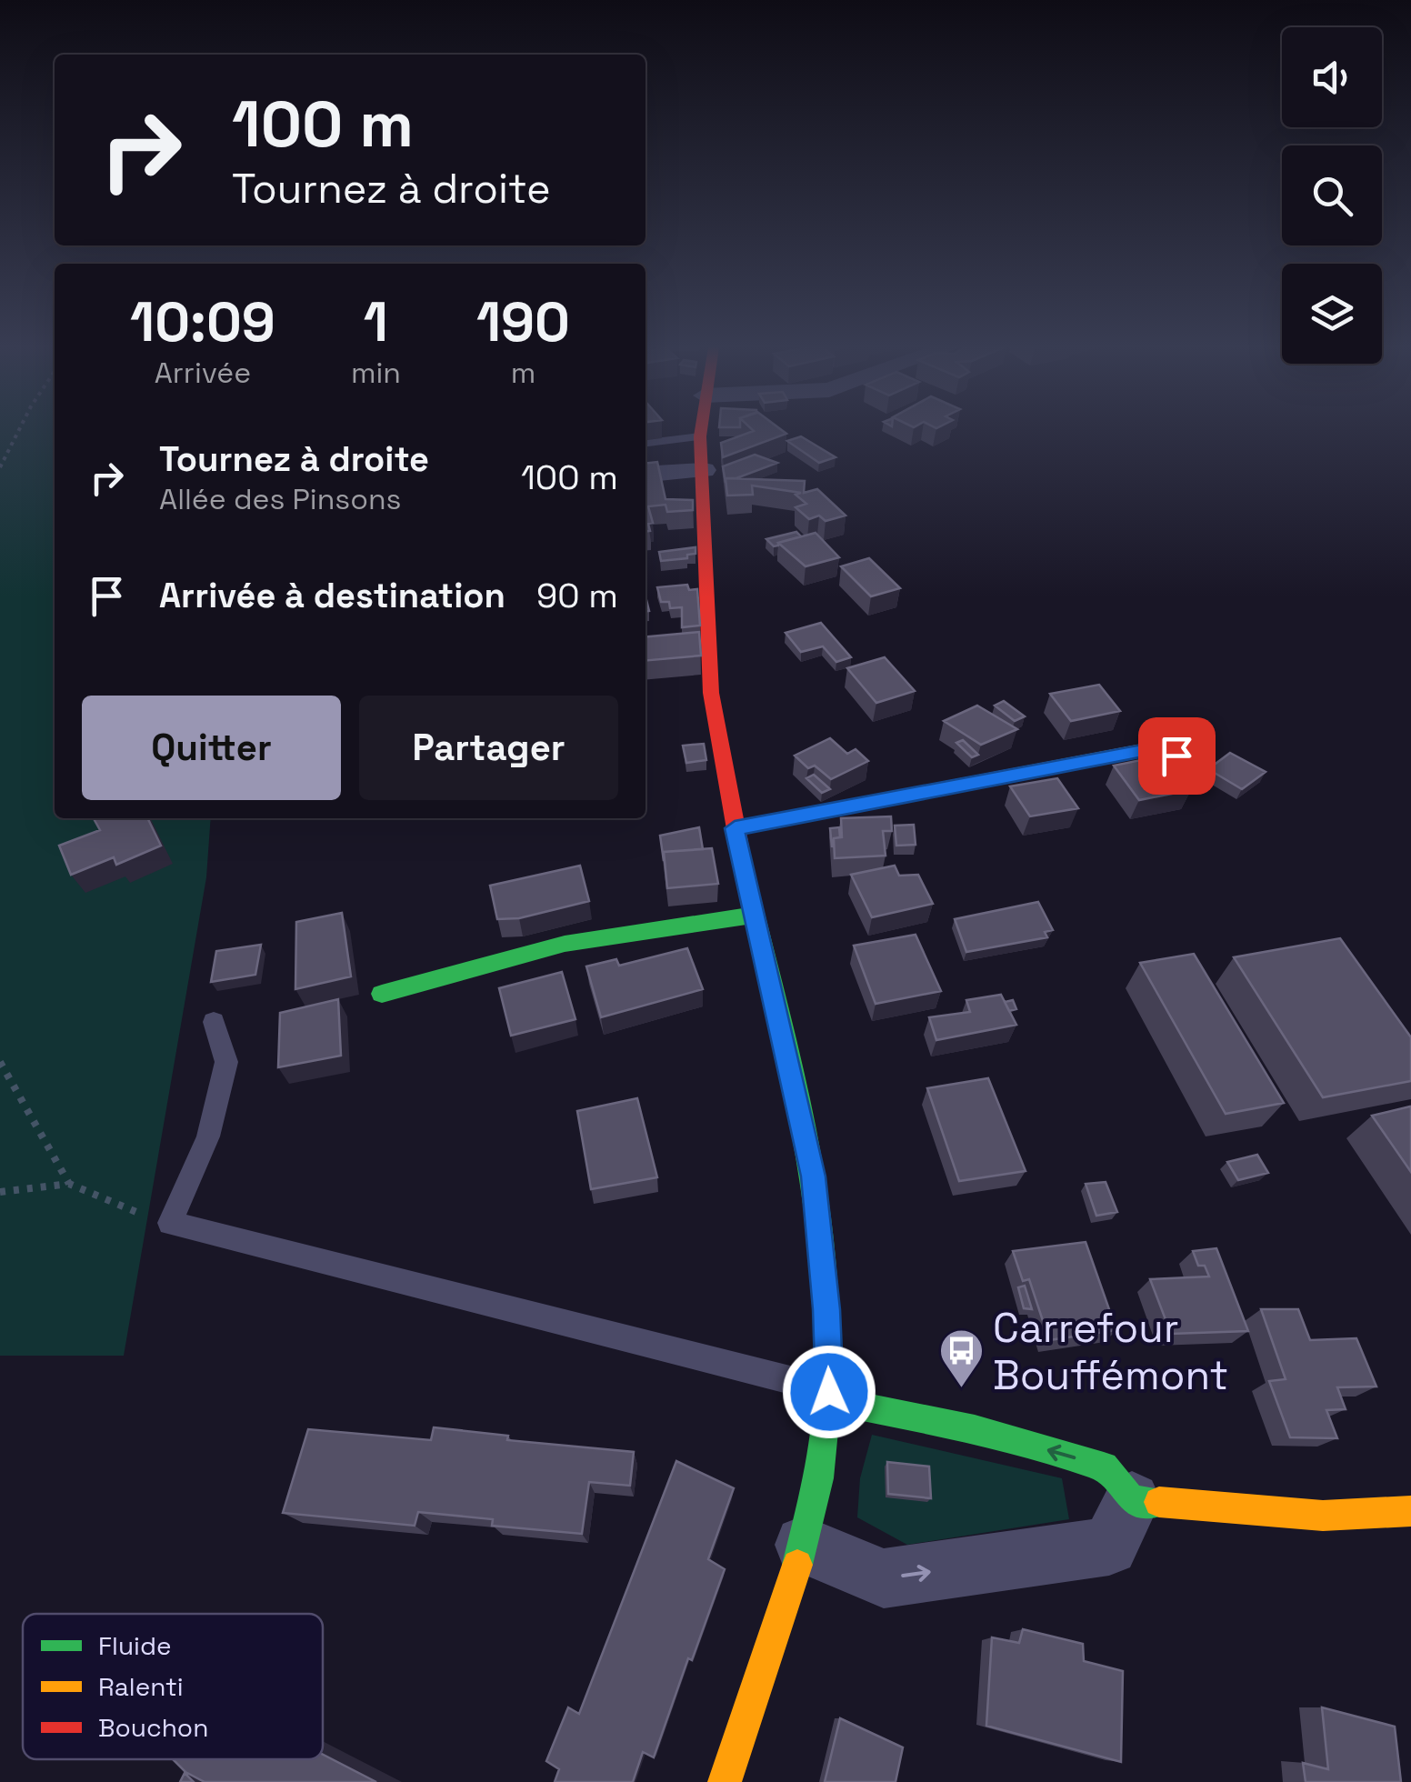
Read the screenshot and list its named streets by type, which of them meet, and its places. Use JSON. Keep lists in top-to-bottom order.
{
  "places": {
    "bus stop": ["Carrefour Bouffémont"]
  },
  "legend": ["Fluide", "Ralenti", "Bouchon"],
  "page": {
    "turn": ["100 m", "Tournez à droite"],
    "eta": [
      "10:09",
      "Arrivée",
      "1",
      "min",
      "190",
      "m"
    ],
    "list": [
      {
        "name": "Tournez à droite",
        "note": "Allée des Pinsons",
        "value": "100 m"
      },
      {
        "name": "Arrivée à destination",
        "value": "90 m"
      }
    ],
    "buttons": ["Quitter", "Partager"]
  }
}
